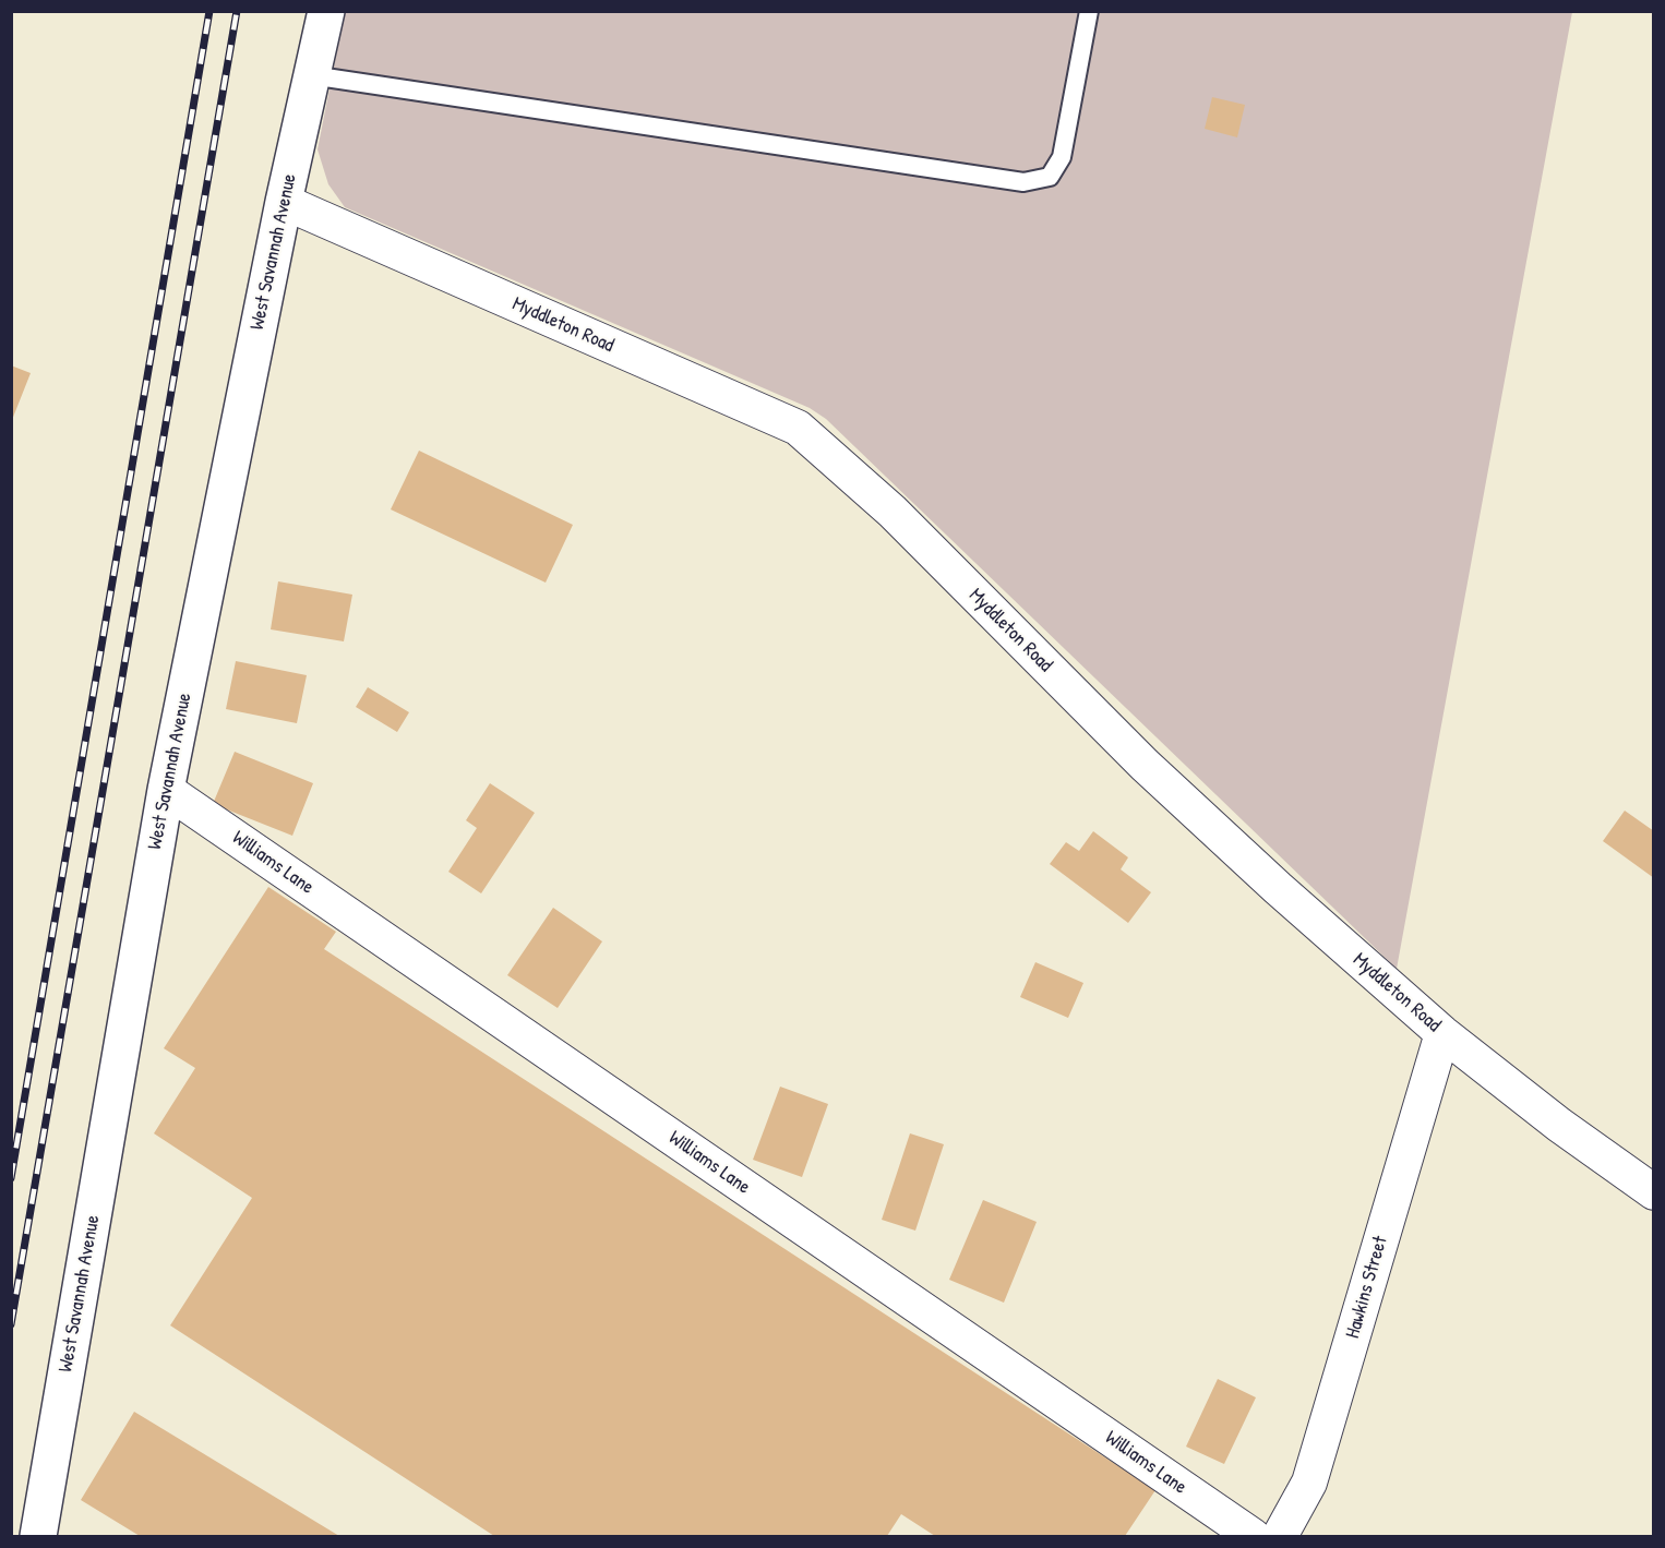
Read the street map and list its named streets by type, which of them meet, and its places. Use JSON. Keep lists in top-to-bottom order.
{
  "streets": {
    "street": [
      "West Savannah Avenue",
      "Myddleton Road",
      "Williams Lane",
      "Hawkins Street"
    ]
  },
  "crossings": [
    ["West Savannah Avenue", "Myddleton Road"],
    ["West Savannah Avenue", "Williams Lane"],
    ["Myddleton Road", "Hawkins Street"]
  ]
}
